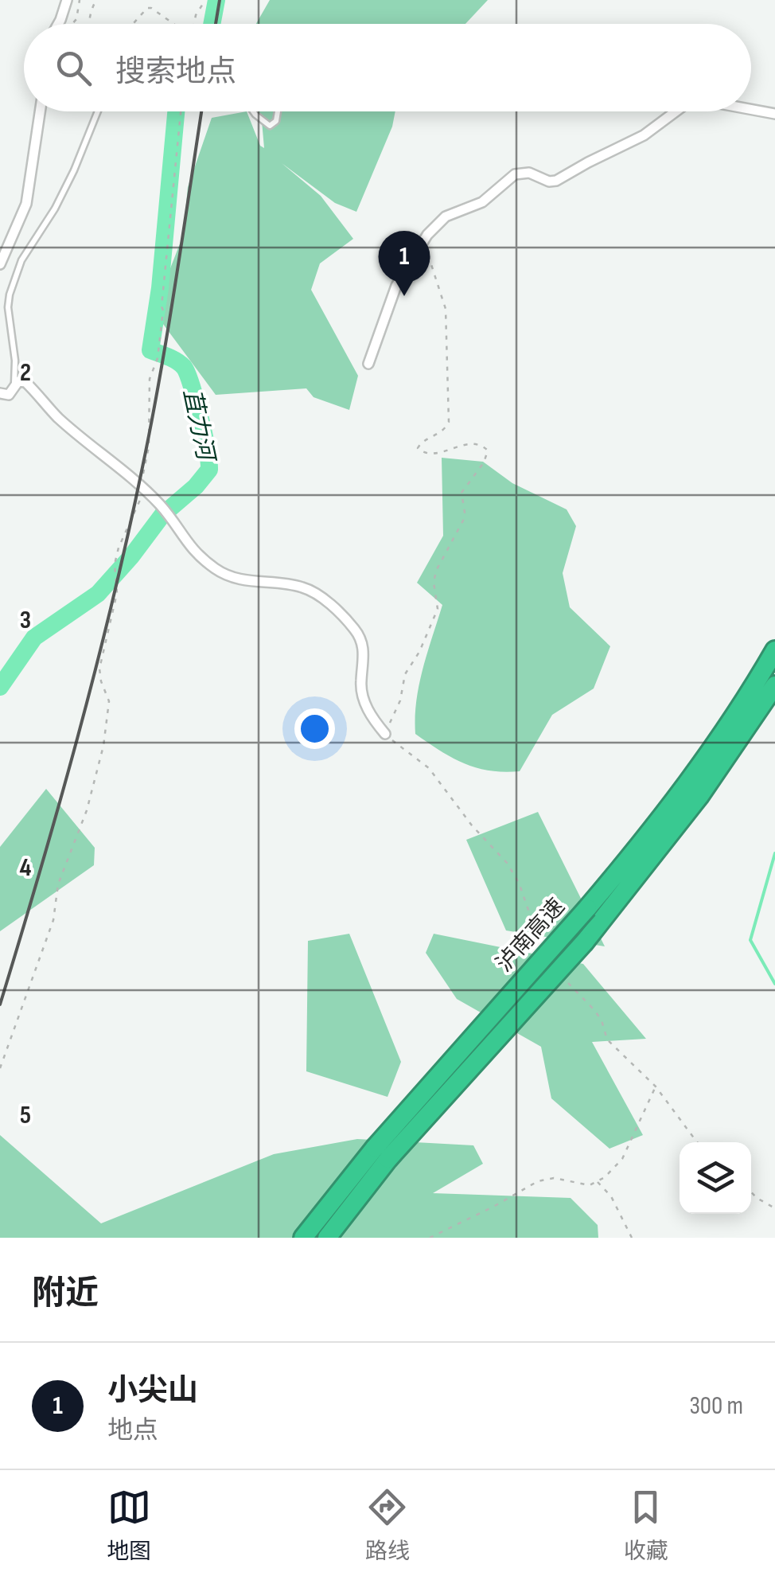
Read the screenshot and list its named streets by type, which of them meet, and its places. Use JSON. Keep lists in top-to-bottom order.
{
  "streets": {
    "highway": ["泸南高速"]
  },
  "water": ["苴力河"],
  "page": {
    "search": "搜索地点",
    "pins": "1",
    "heading": "附近",
    "list": [
      {
        "mark": "1",
        "name": "小尖山",
        "note": "地点",
        "value": "300 m"
      }
    ],
    "nav": ["地图", "路线", "收藏"]
  },
  "grid": {
    "rows": [
      "2",
      "3",
      "4",
      "5"
    ]
  }
}
